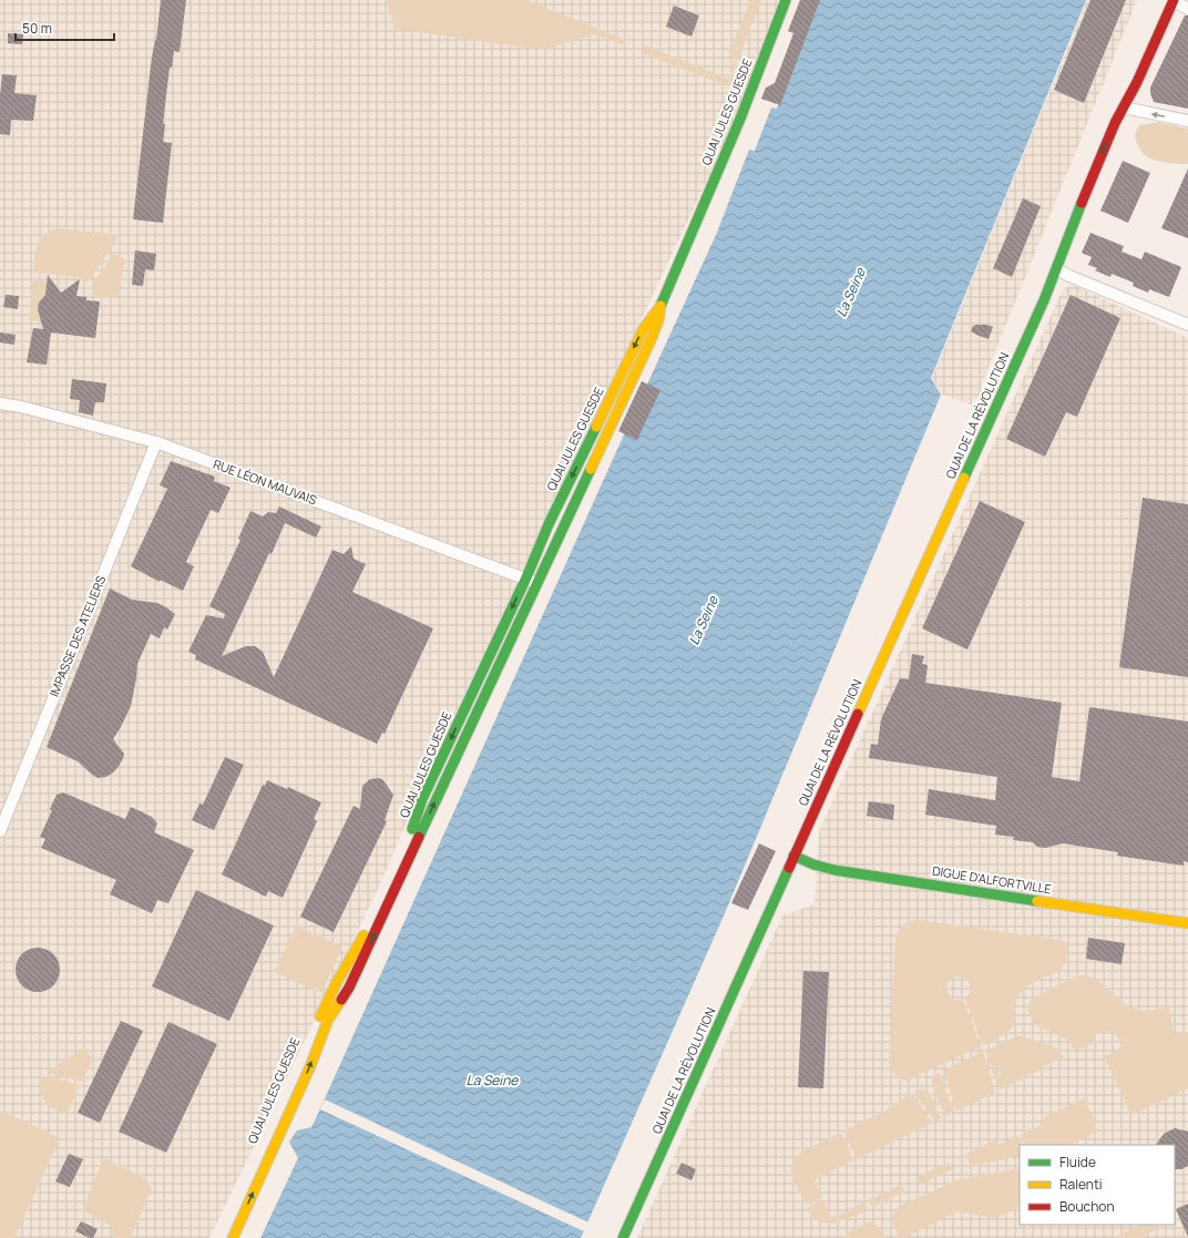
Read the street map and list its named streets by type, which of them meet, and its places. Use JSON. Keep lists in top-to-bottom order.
{
  "streets": {
    "main road": ["QUAI JULES GUESDE", "QUAI DE LA RÉVOLUTION", "DIGUE D'ALFORTVILLE"],
    "street": ["RUE LÉON MAUVAIS", "IMPASSE DES ATELIERS"]
  },
  "crossings": [
    ["QUAI JULES GUESDE", "RUE LÉON MAUVAIS"],
    ["QUAI DE LA RÉVOLUTION", "DIGUE D'ALFORTVILLE"],
    ["RUE LÉON MAUVAIS", "IMPASSE DES ATELIERS"]
  ],
  "water": ["La Seine"],
  "legend": ["Fluide", "Ralenti", "Bouchon"],
  "scale_bar": "50 m"
}
